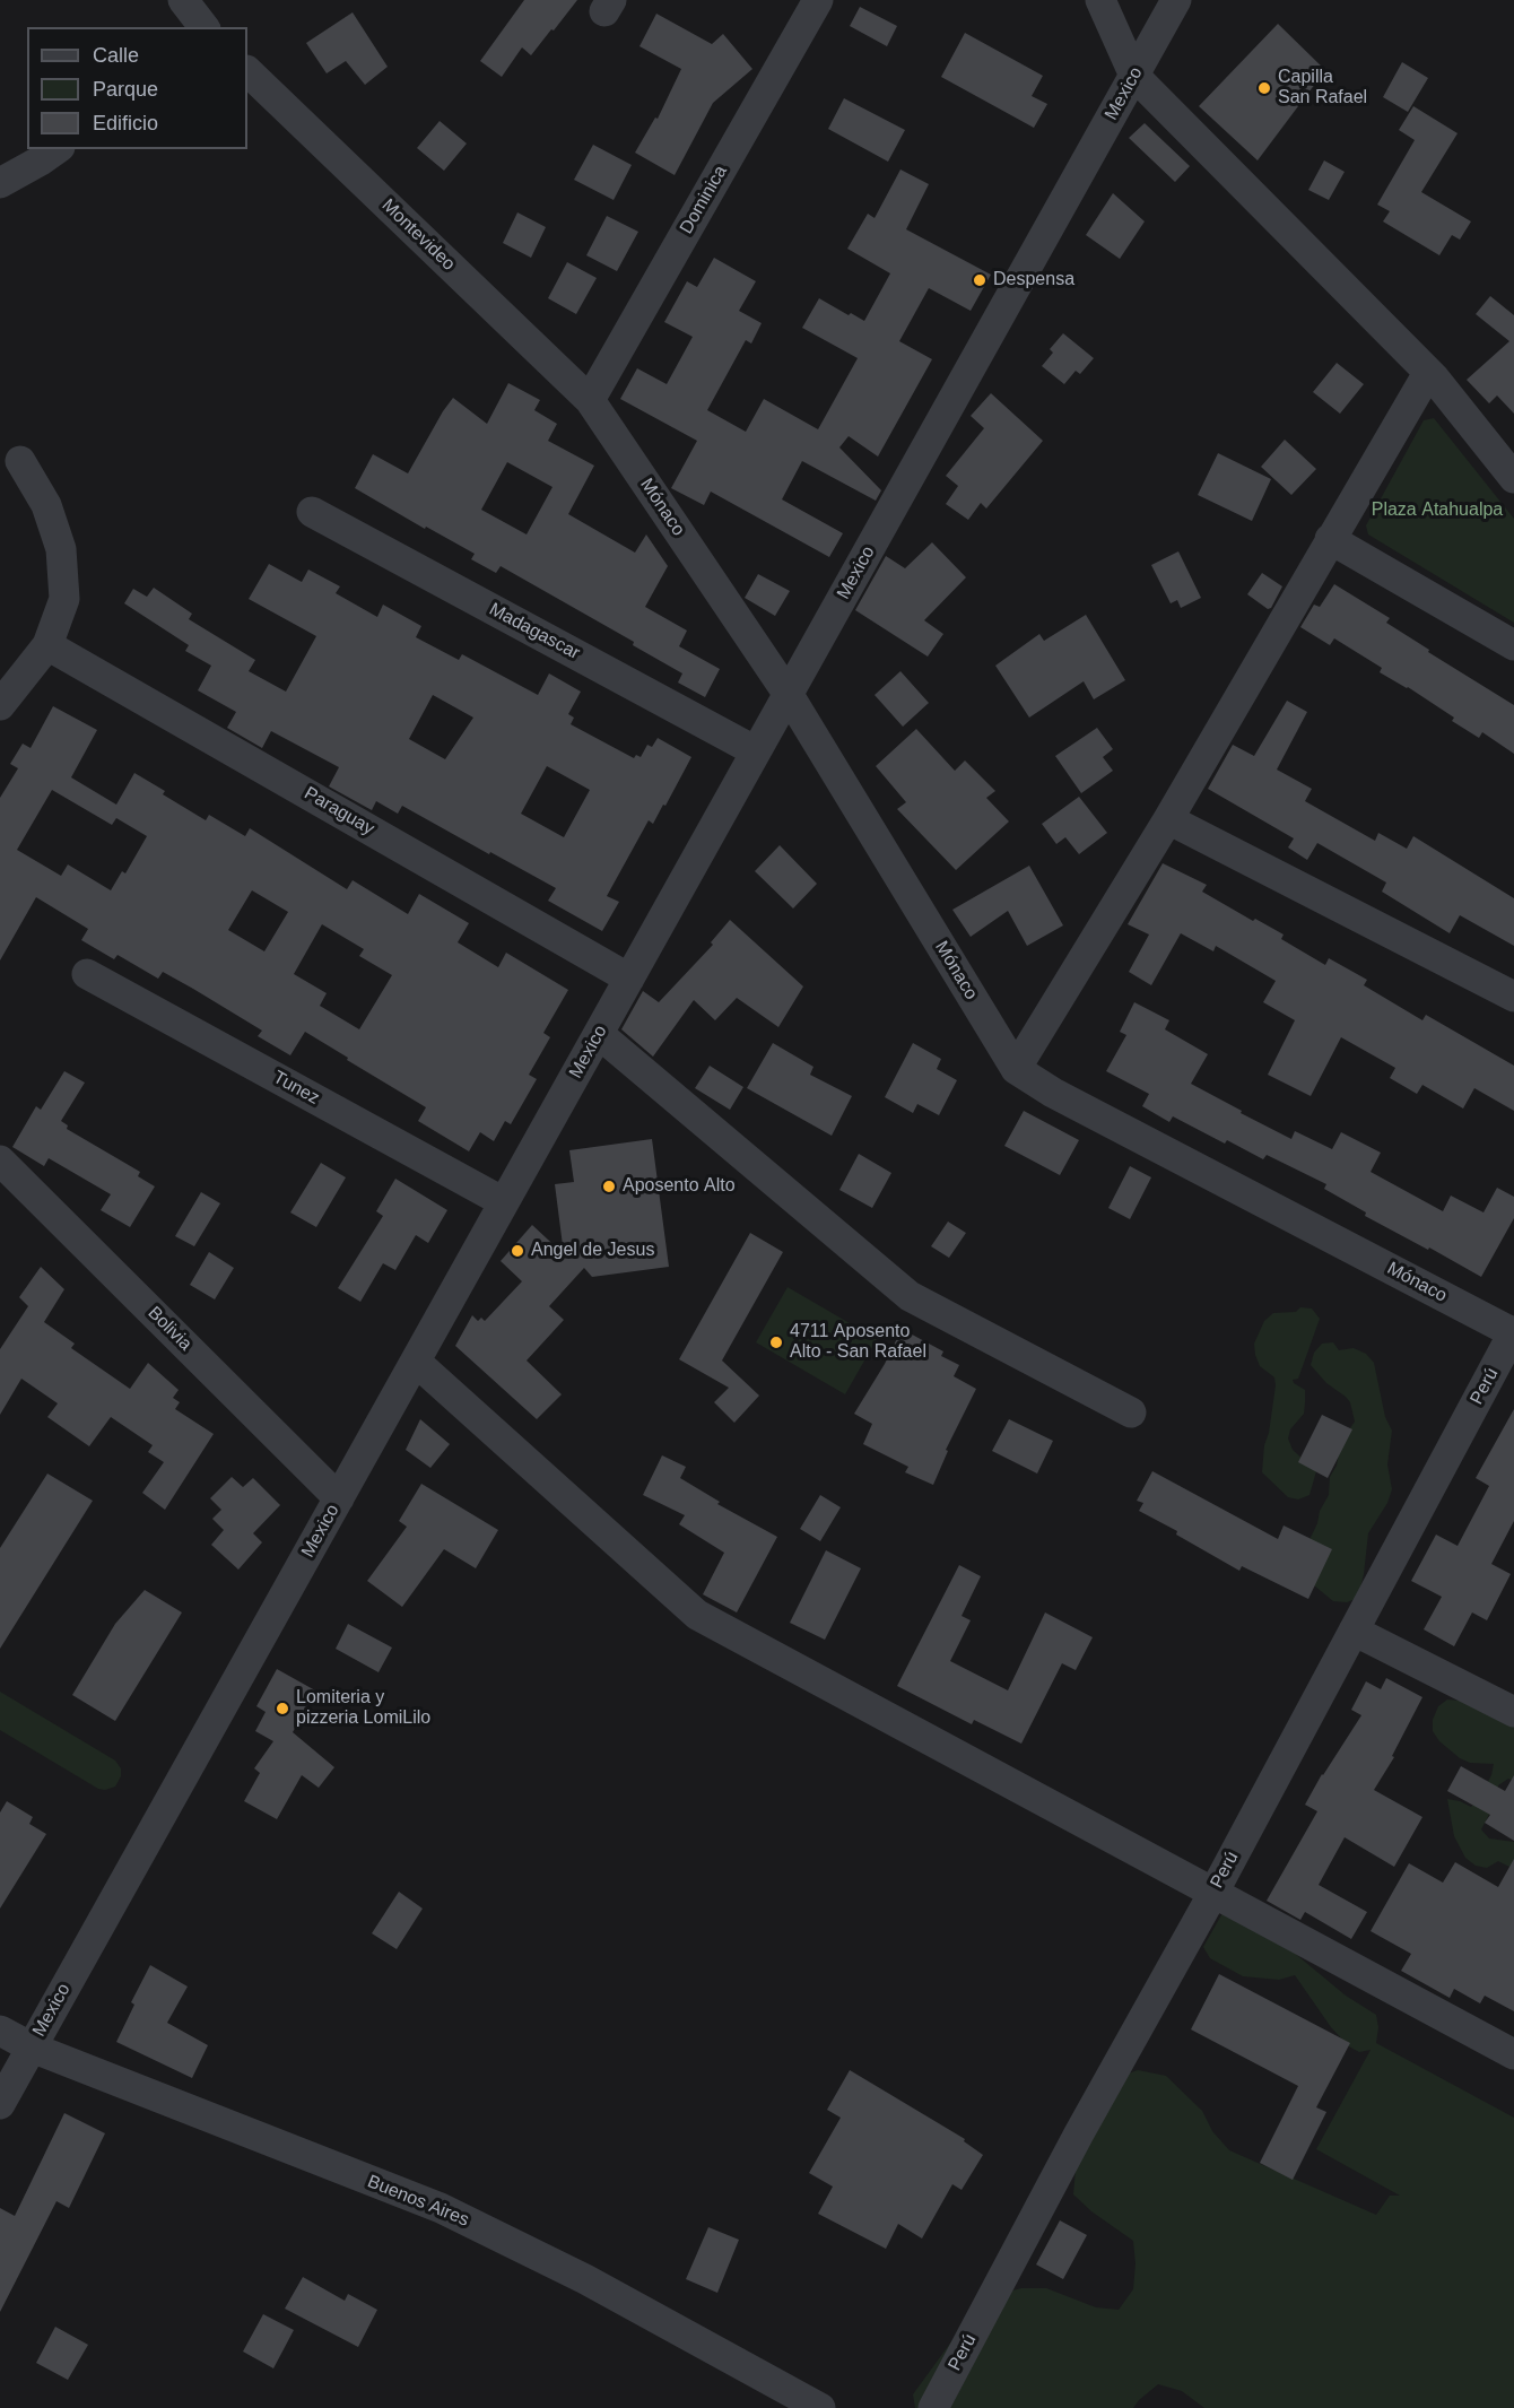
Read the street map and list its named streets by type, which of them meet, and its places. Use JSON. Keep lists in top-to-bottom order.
{
  "streets": {
    "street": [
      "Mexico",
      "Dominica",
      "Montevideo",
      "Mónaco",
      "Madagascar",
      "Paraguay",
      "Tunez",
      "Bolivia",
      "Perú",
      "Buenos Aires"
    ]
  },
  "crossings": [
    ["Mexico", "Mónaco"],
    ["Mexico", "Madagascar"],
    ["Mexico", "Paraguay"],
    ["Mexico", "Tunez"],
    ["Mexico", "Bolivia"],
    ["Mexico", "Buenos Aires"],
    ["Dominica", "Montevideo"],
    ["Dominica", "Mónaco"],
    ["Montevideo", "Mónaco"],
    ["Mónaco", "Perú"]
  ],
  "parks": ["Plaza Atahualpa"],
  "places": [
    "Capilla San Rafael",
    "Despensa",
    "Aposento Alto",
    "Angel de Jesus",
    "4711 Aposento Alto - San Rafael",
    "Lomiteria y pizzeria LomiLilo"
  ],
  "legend": ["Calle", "Parque", "Edificio"]
}
